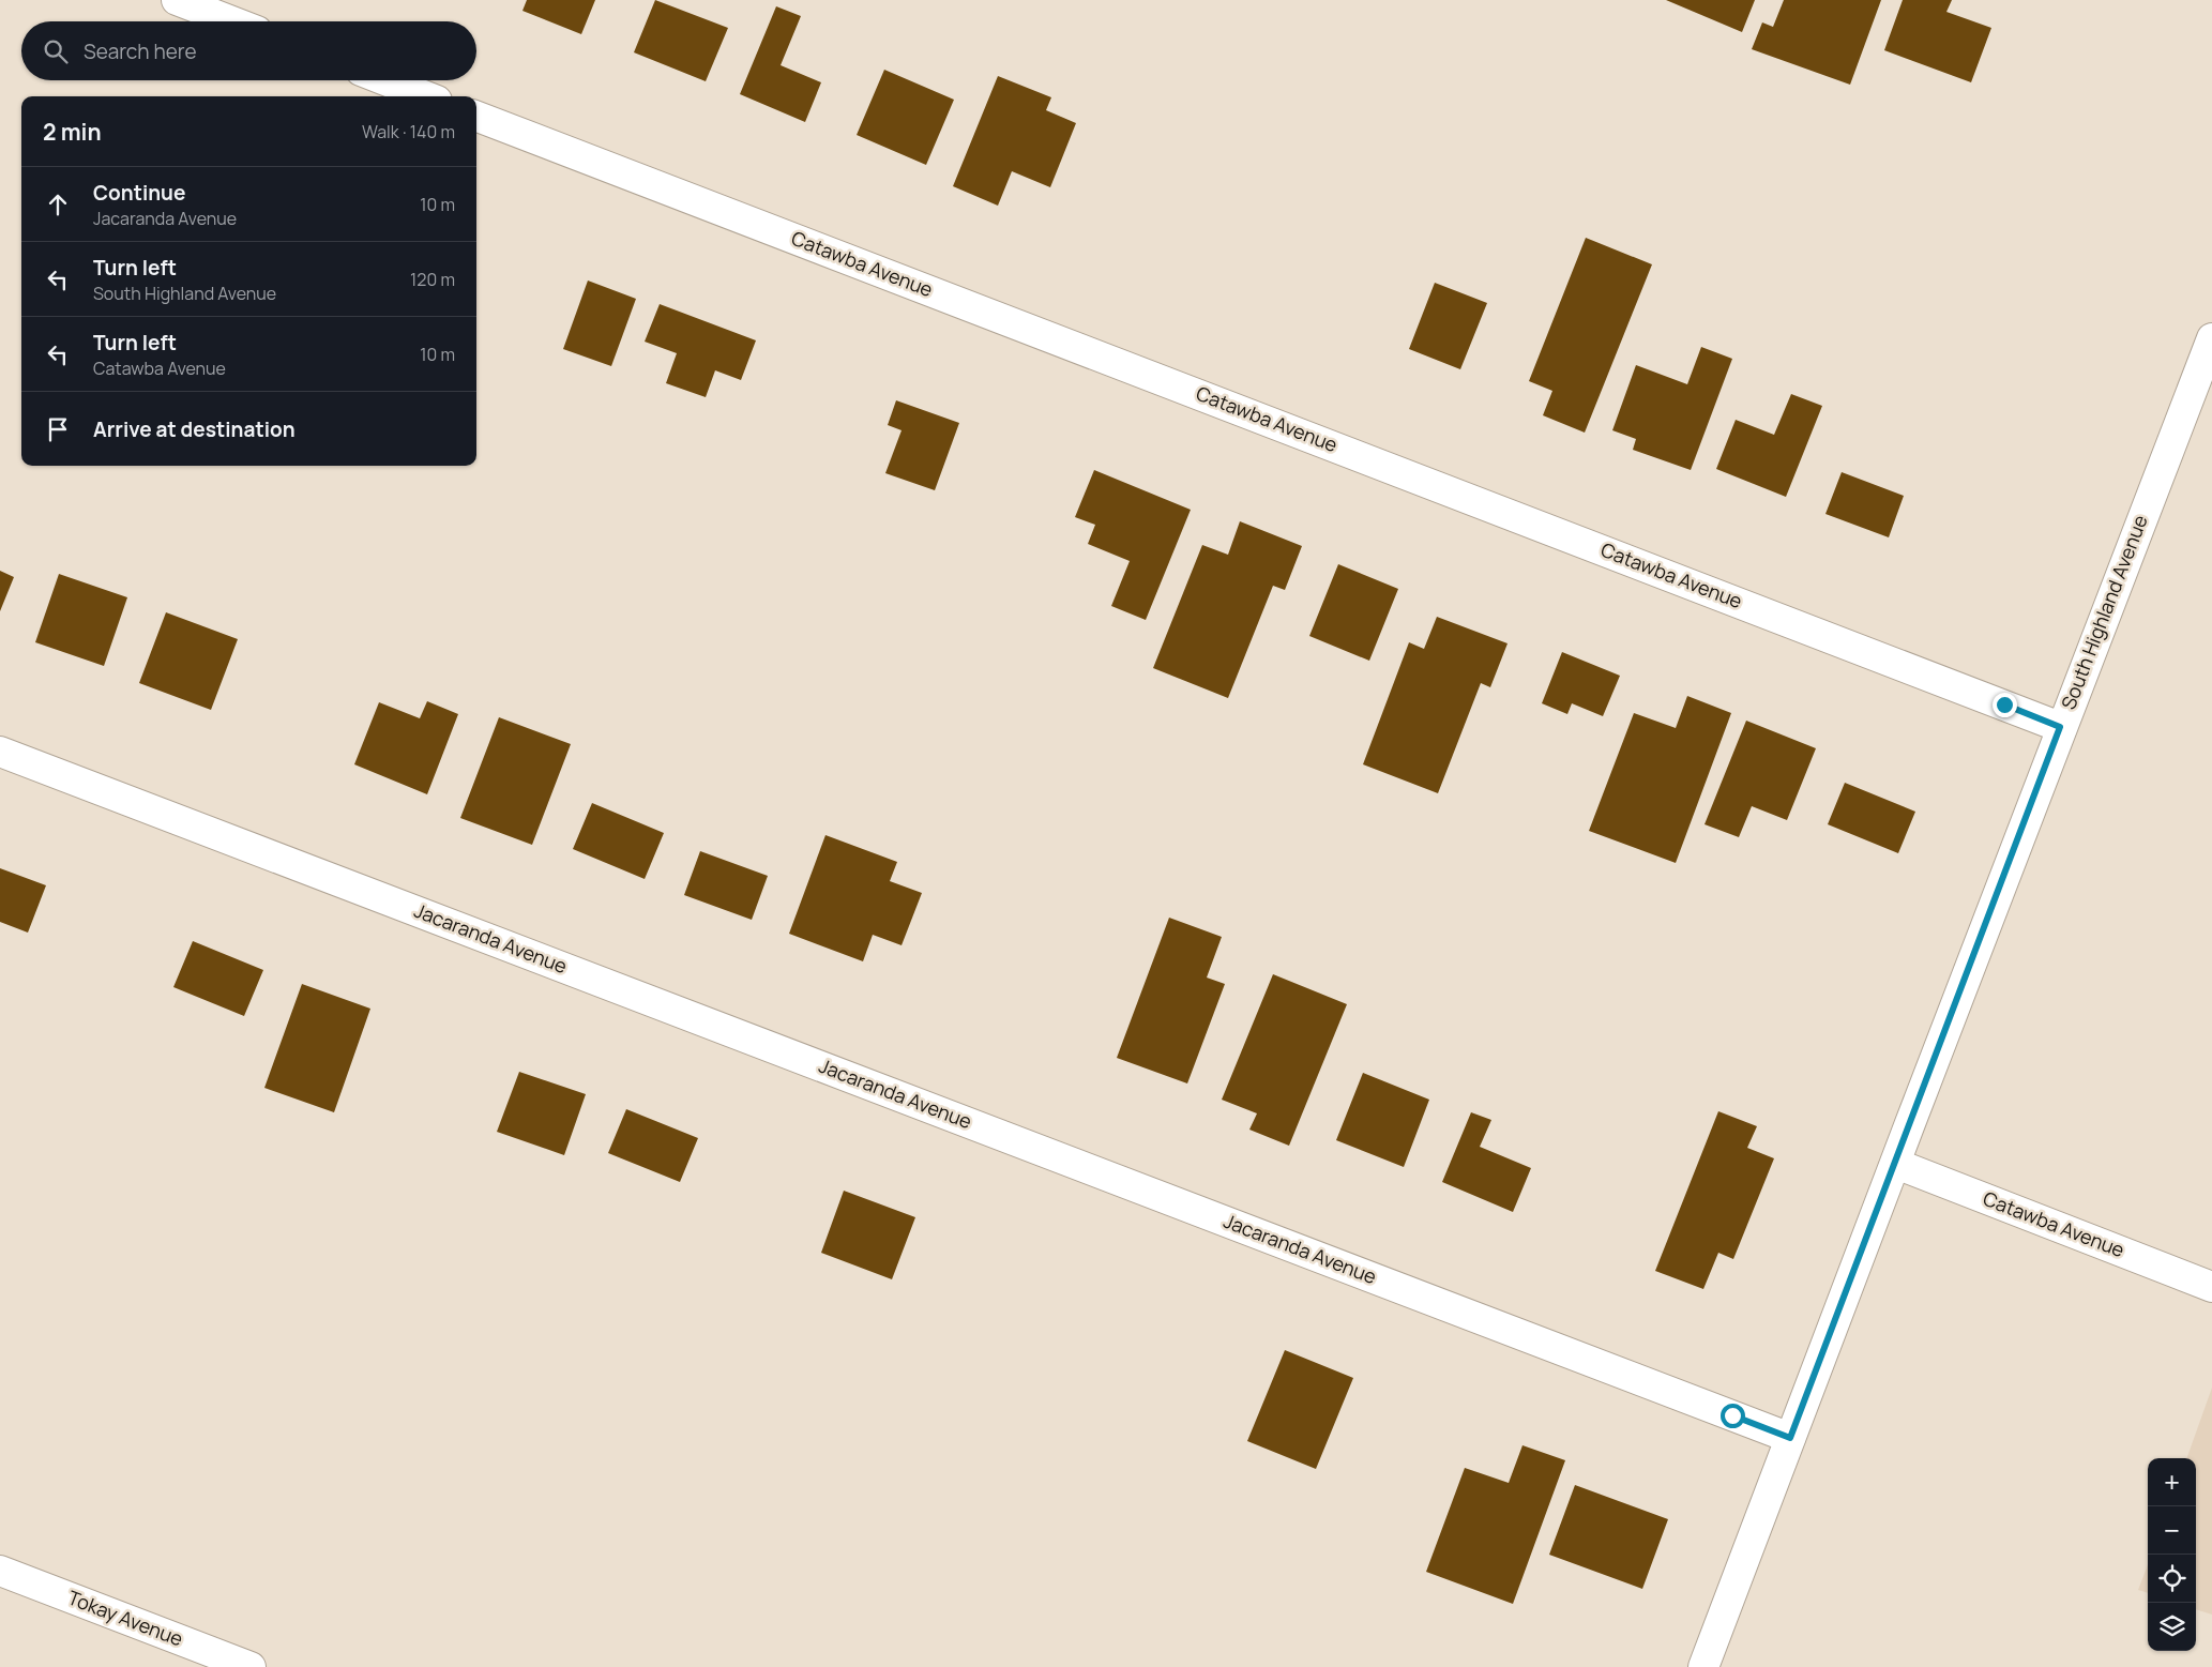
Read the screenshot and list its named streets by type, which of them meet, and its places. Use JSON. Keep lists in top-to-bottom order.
{
  "streets": {
    "street": [
      "Catawba Avenue",
      "South Highland Avenue",
      "Jacaranda Avenue",
      "Tokay Avenue"
    ]
  },
  "crossings": [
    ["Catawba Avenue", "South Highland Avenue"],
    ["South Highland Avenue", "Jacaranda Avenue"]
  ],
  "page": {
    "search": "Search here",
    "heading": ["2 min", "Walk · 140 m"],
    "list": [
      ["Continue", "Jacaranda Avenue", "10 m"],
      ["Turn left", "South Highland Avenue", "120 m"],
      ["Turn left", "Catawba Avenue", "10 m"],
      "Arrive at destination"
    ],
    "map_buttons": ["+", "−"]
  }
}
